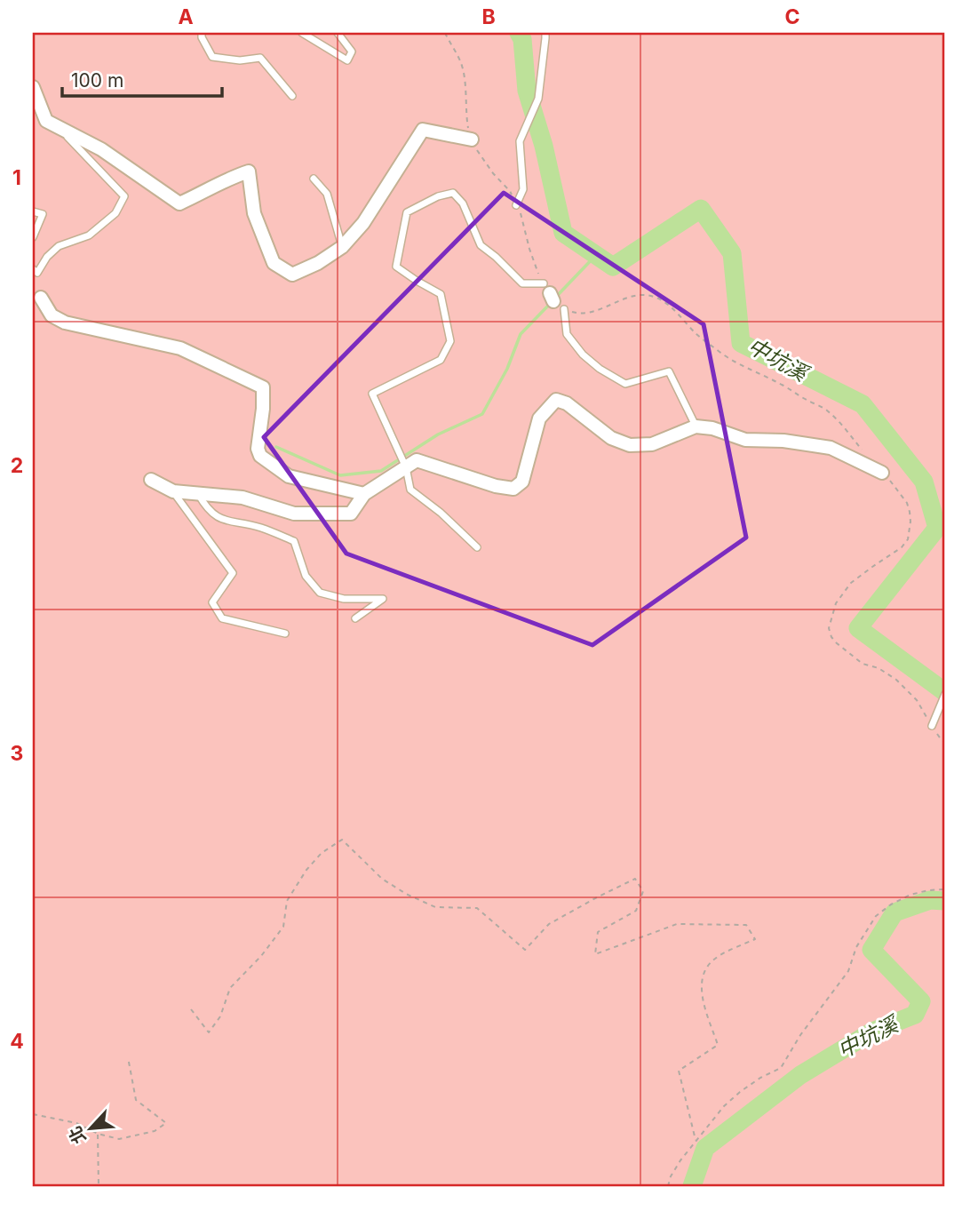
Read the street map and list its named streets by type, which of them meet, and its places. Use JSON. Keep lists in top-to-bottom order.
{
  "water": ["中坑溪"],
  "scale_bar": "100 m",
  "north": "bottom left",
  "grid": {
    "columns": ["A", "B", "C"],
    "rows": [
      "1",
      "2",
      "3",
      "4"
    ]
  }
}
